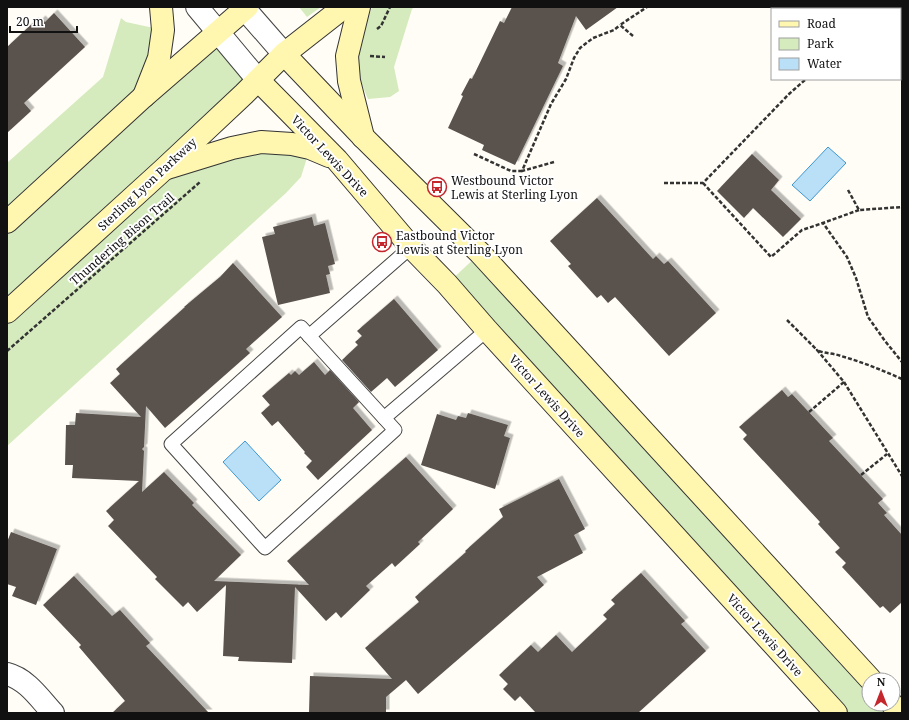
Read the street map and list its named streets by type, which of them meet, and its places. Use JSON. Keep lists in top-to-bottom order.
{
  "streets": {
    "street": ["Victor Lewis Drive", "Sterling Lyon Parkway"],
    "path": ["Thundering Bison Trail"]
  },
  "crossings": [
    ["Victor Lewis Drive", "Sterling Lyon Parkway"]
  ],
  "places": {
    "bus stop": ["Westbound Victor Lewis at Sterling Lyon", "Eastbound Victor Lewis at Sterling Lyon"]
  },
  "legend": ["Road", "Park", "Water"],
  "scale_bar": "20 m",
  "north": "top"
}
